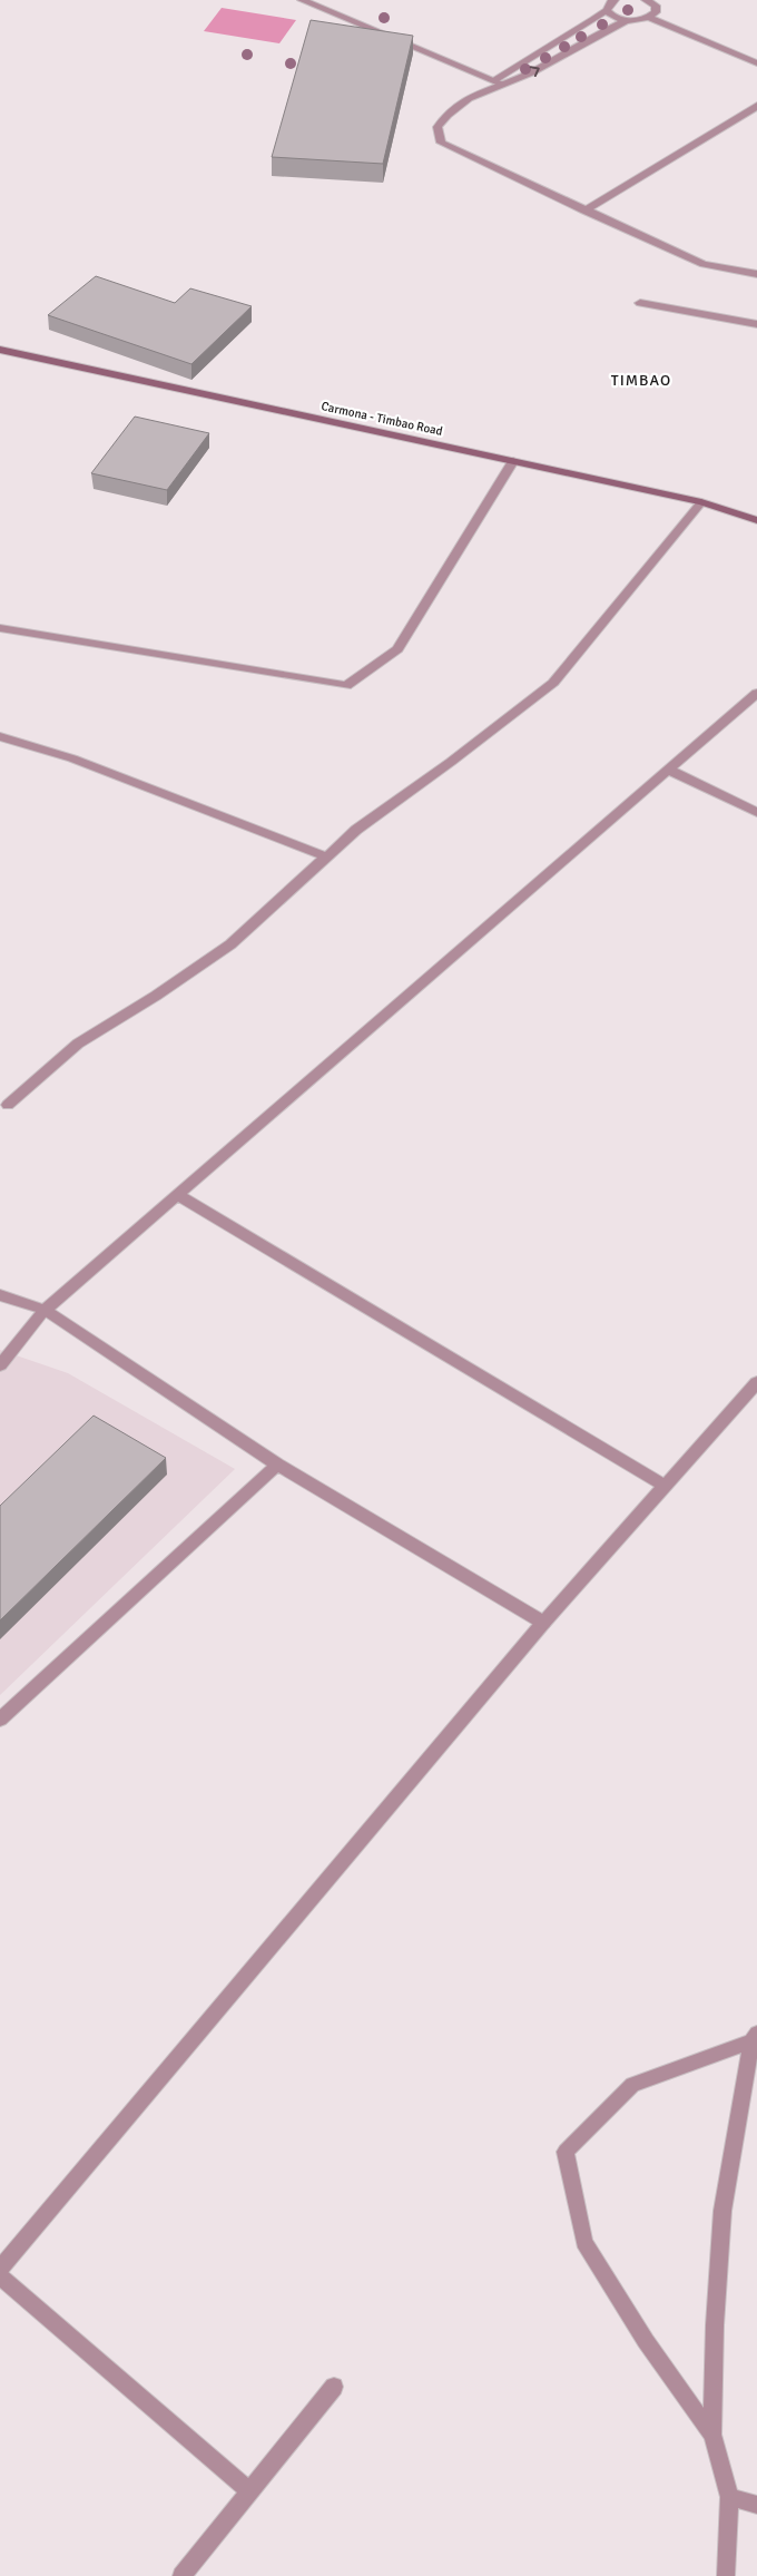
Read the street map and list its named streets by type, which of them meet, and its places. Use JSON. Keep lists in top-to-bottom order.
{
  "streets": {
    "main road": ["Carmona - Timbao Road"]
  },
  "districts": ["TIMBAO"]
}
